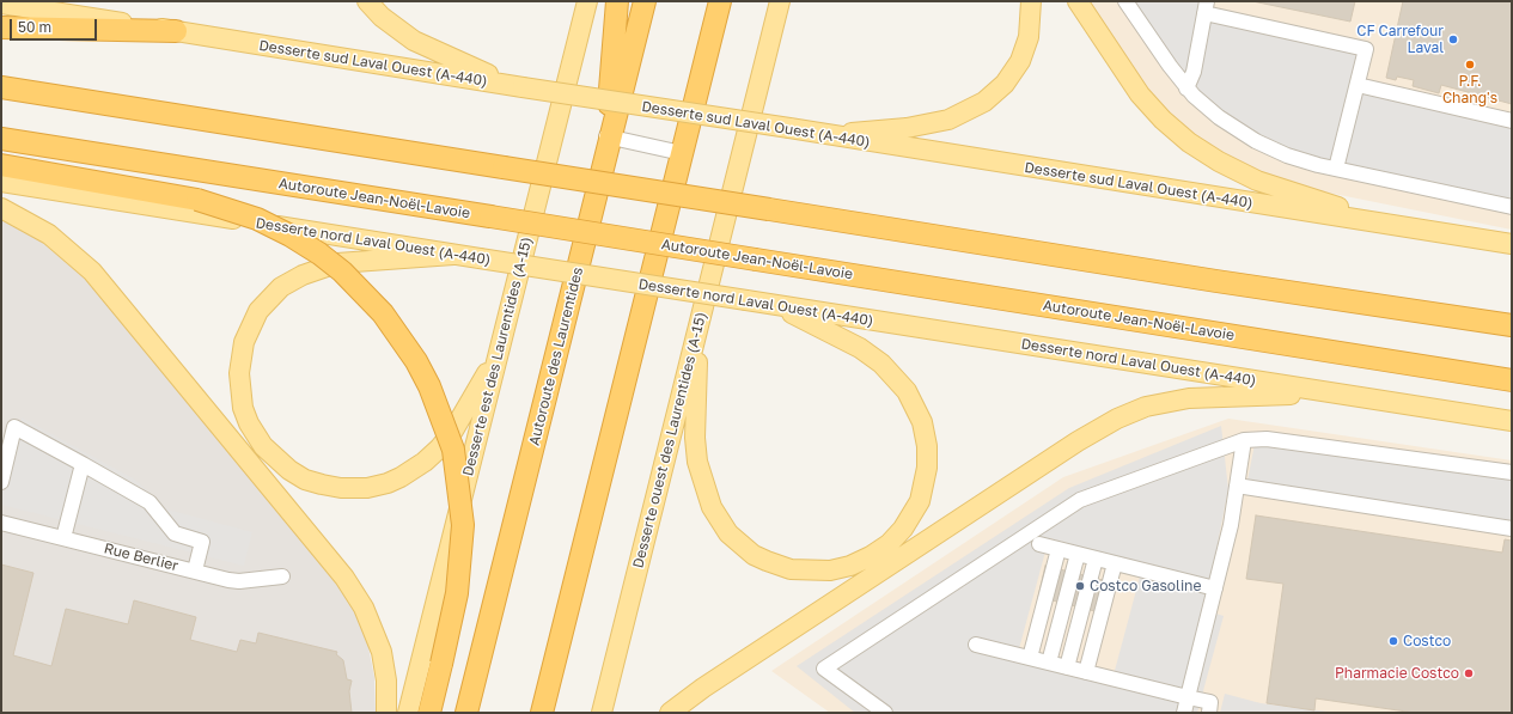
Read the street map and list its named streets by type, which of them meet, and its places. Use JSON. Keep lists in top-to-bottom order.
{
  "streets": {
    "highway": ["Autoroute Jean-Noël-Lavoie", "Autoroute des Laurentides"],
    "main road": [
      "Desserte sud Laval Ouest (A-440)",
      "Desserte nord Laval Ouest (A-440)",
      "Desserte est des Laurentides (A-15)",
      "Desserte ouest des Laurentides (A-15)"
    ],
    "street": ["Rue Berlier"]
  },
  "places": [
    "CF Carrefour Laval",
    "P.F. Chang's",
    "Costco Gasoline",
    "Costco",
    "Pharmacie Costco"
  ],
  "scale_bar": "50 m"
}
